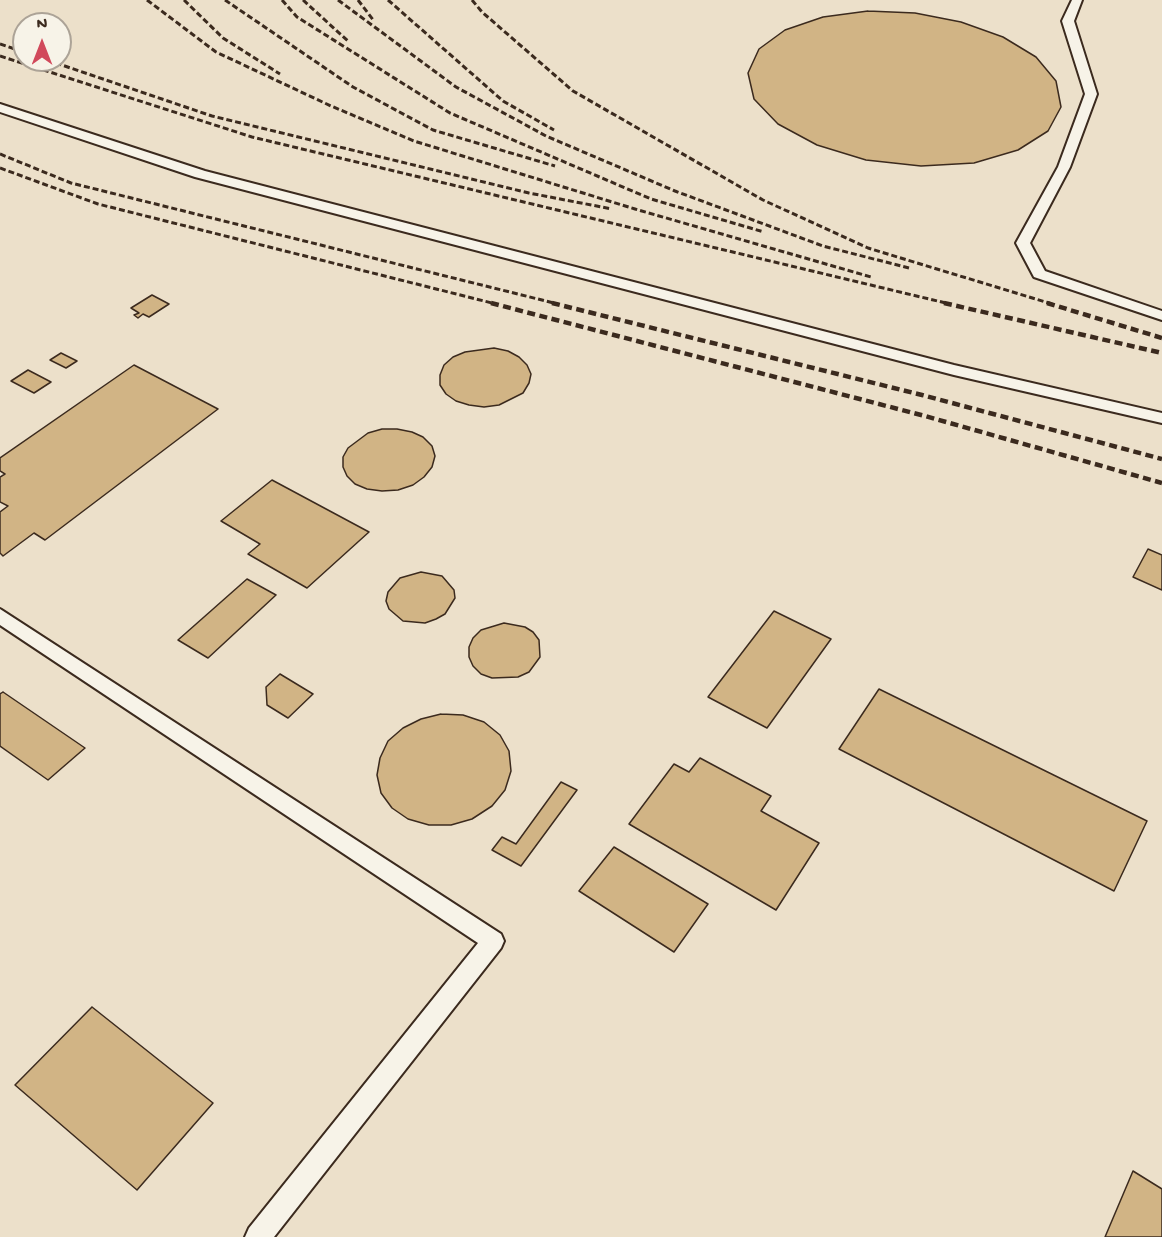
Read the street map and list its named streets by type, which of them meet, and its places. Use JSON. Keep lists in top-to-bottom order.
{
  "north": "top"
}
